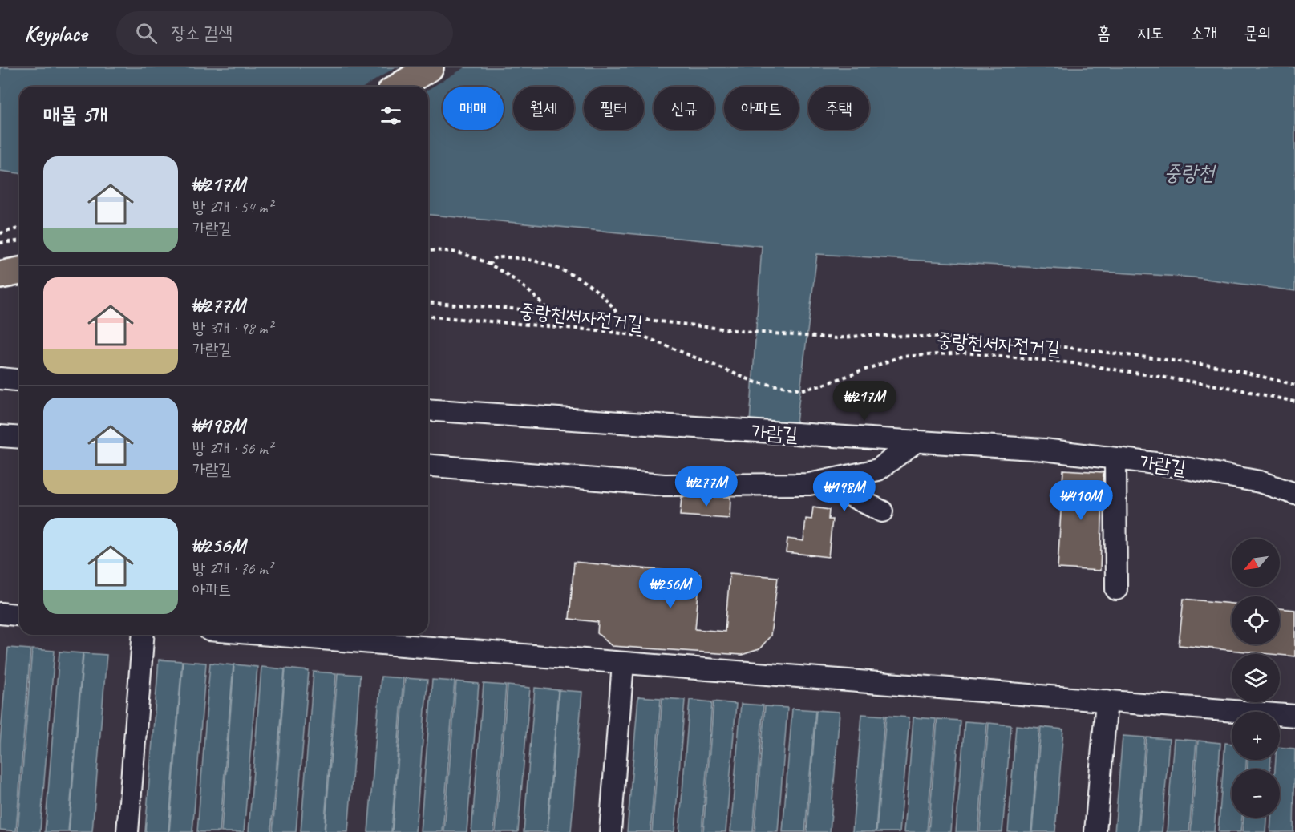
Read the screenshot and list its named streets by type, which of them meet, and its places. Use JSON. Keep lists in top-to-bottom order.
{
  "streets": {
    "street": ["가람길"],
    "path": ["중랑천서자전거길"]
  },
  "water": ["중랑천"],
  "north": "bottom left",
  "page": {
    "header": "Keyplace",
    "search": "장소 검색",
    "nav": [
      "홈",
      "지도",
      "소개",
      "문의"
    ],
    "chip": [
      "매매",
      "월세",
      "필터",
      "신규",
      "아파트",
      "주택"
    ],
    "heading": "매물 5개",
    "list": [
      {
        "name": "₩217M",
        "note": "방 2개 · 54 m² · 가람길"
      },
      {
        "name": "₩277M",
        "note": "방 3개 · 98 m² · 가람길"
      },
      {
        "name": "₩198M",
        "note": "방 2개 · 56 m² · 가람길"
      },
      {
        "name": "₩256M",
        "note": "방 2개 · 76 m² · 아파트"
      }
    ],
    "price": [
      "₩217M",
      "₩277M",
      "₩198M",
      "₩410M",
      "₩256M"
    ],
    "map_buttons": ["+", "−"]
  }
}
